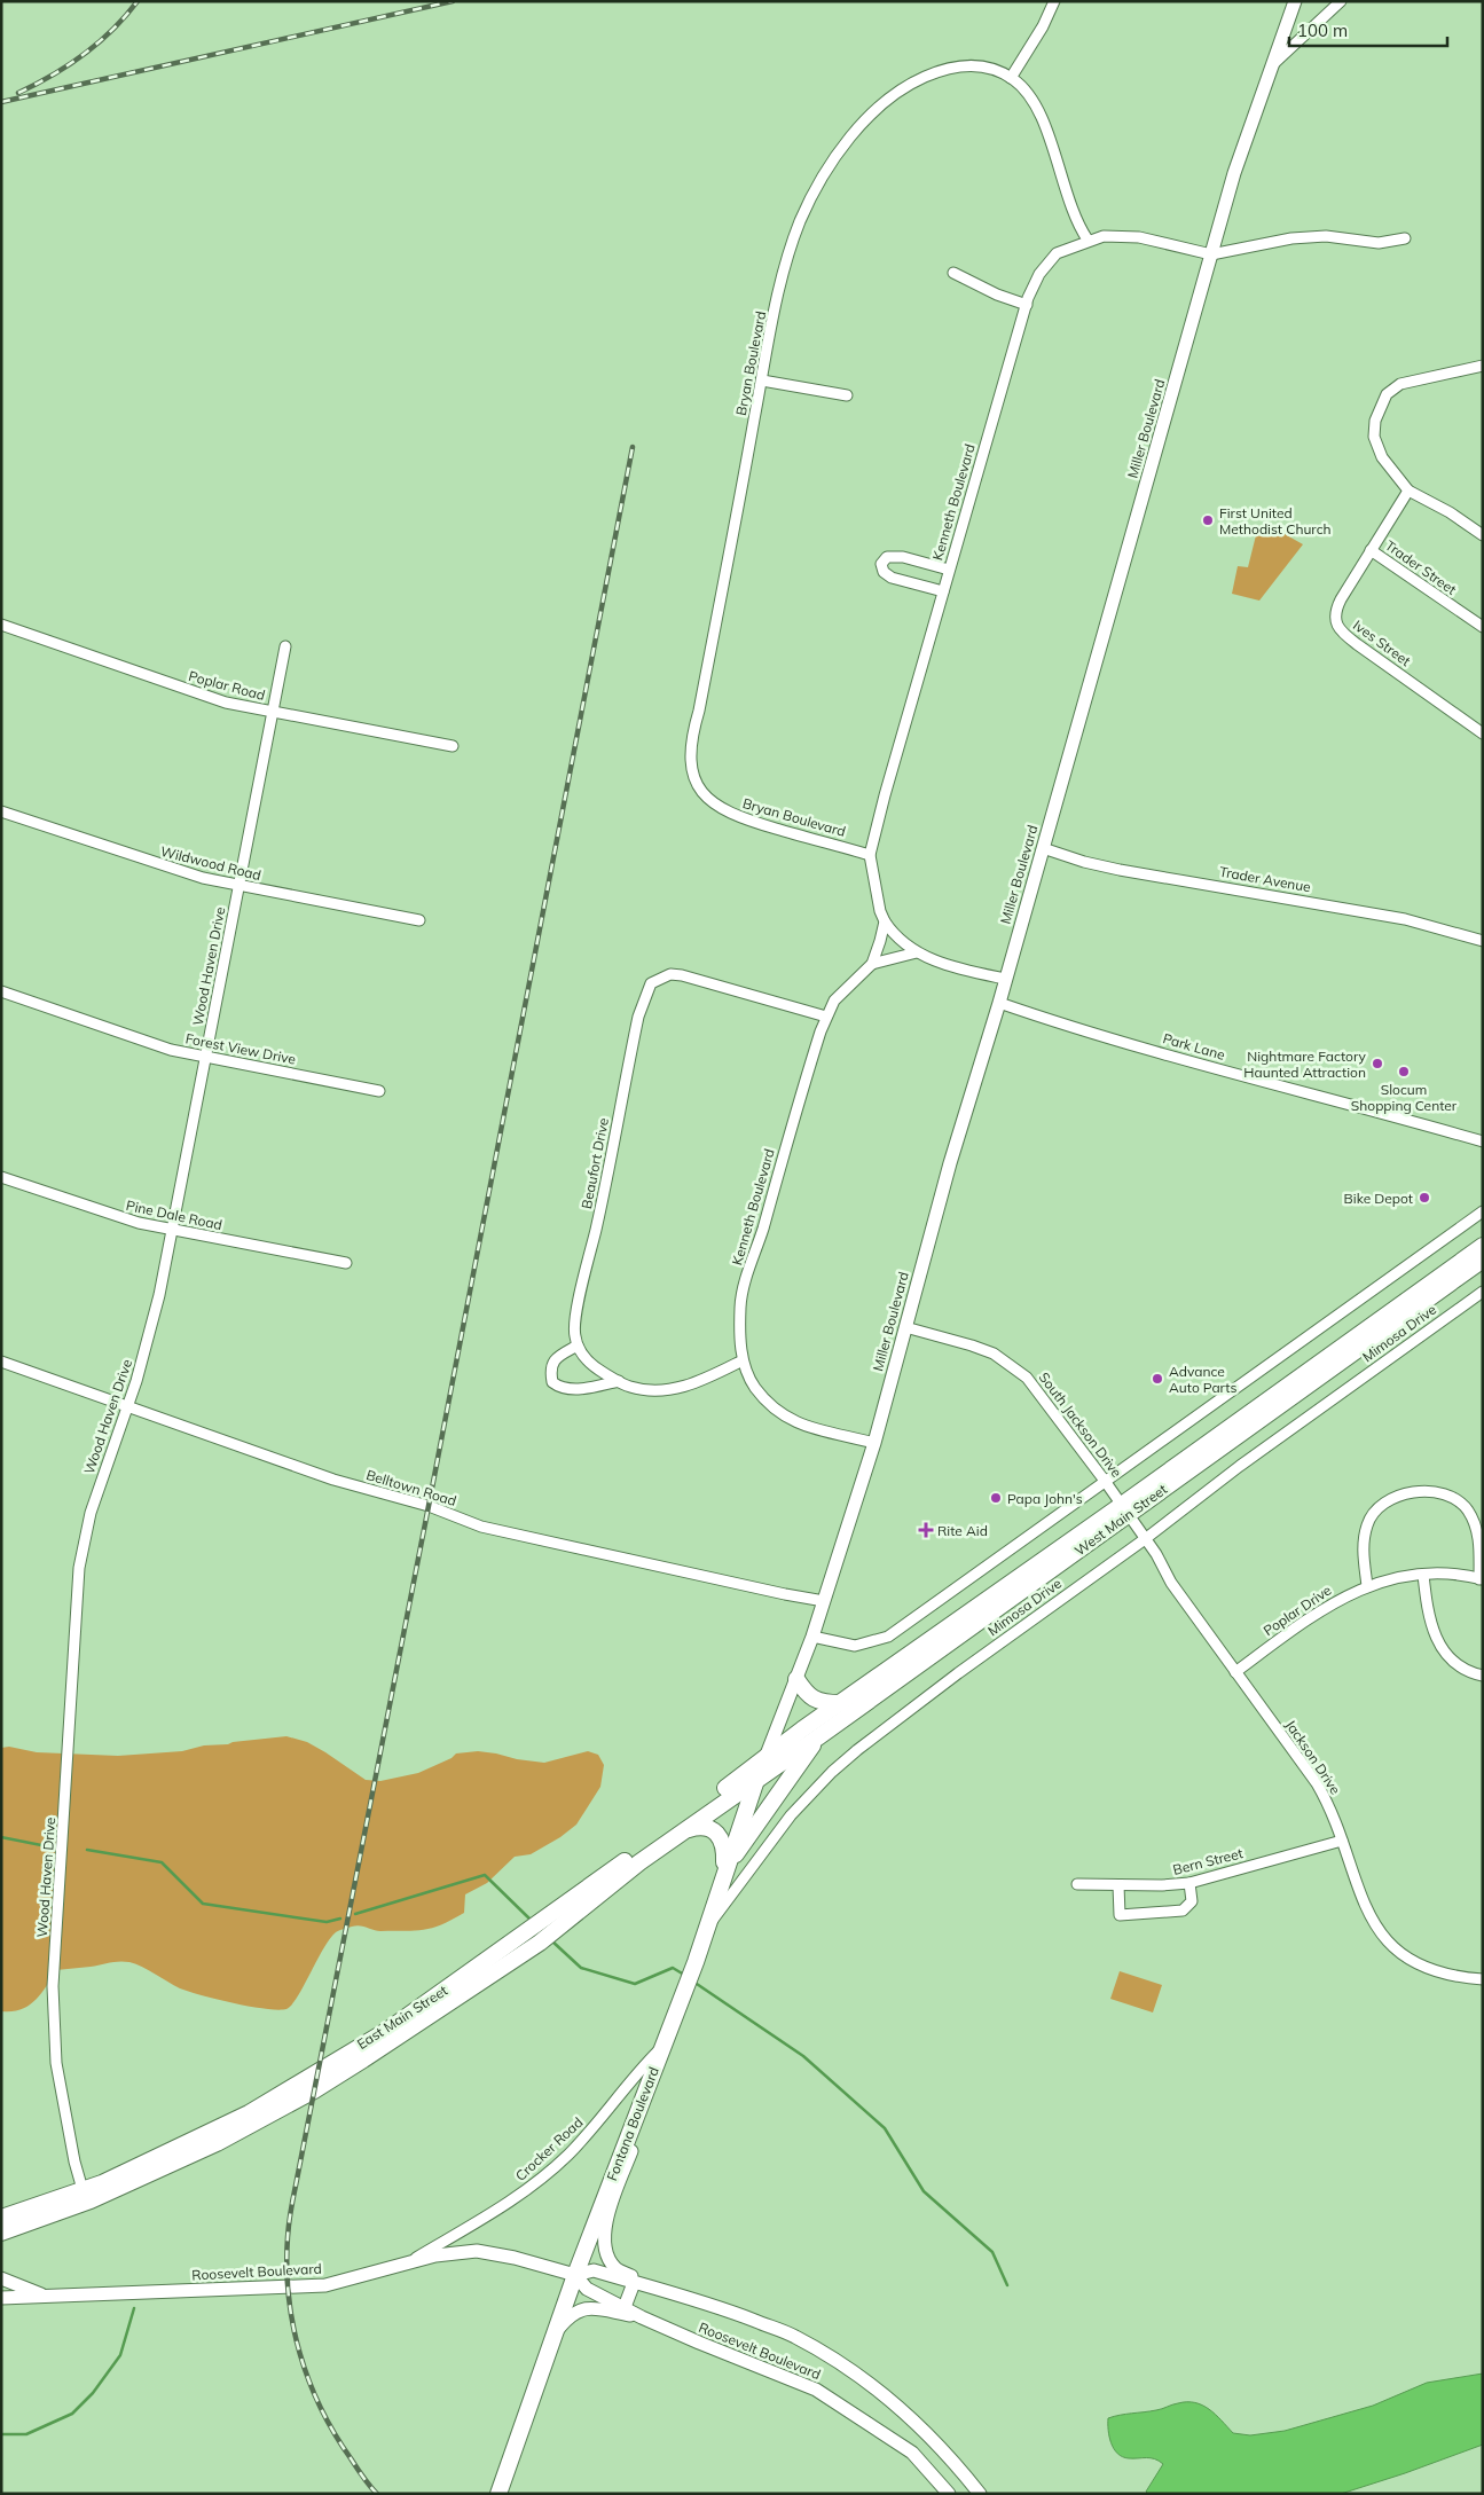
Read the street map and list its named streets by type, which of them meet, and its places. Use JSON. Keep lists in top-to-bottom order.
{
  "streets": {
    "main road": ["West Main Street", "East Main Street", "Fontana Boulevard"],
    "street": [
      "Bryan Boulevard",
      "Miller Boulevard",
      "Kenneth Boulevard",
      "Trader Street",
      "Ives Street",
      "Poplar Road",
      "Wildwood Road",
      "Trader Avenue",
      "Wood Haven Drive",
      "Park Lane",
      "Forest View Drive",
      "Beaufort Drive",
      "Pine Dale Road",
      "Mimosa Drive",
      "South Jackson Drive",
      "Belltown Road",
      "Poplar Drive",
      "Jackson Drive",
      "Bern Street",
      "Crocker Road",
      "Roosevelt Boulevard"
    ]
  },
  "crossings": [
    ["Bryan Boulevard", "Kenneth Boulevard"],
    ["Miller Boulevard", "Kenneth Boulevard"],
    ["Miller Boulevard", "Trader Avenue"],
    ["Miller Boulevard", "Park Lane"],
    ["Miller Boulevard", "South Jackson Drive"],
    ["Miller Boulevard", "Belltown Road"],
    ["Miller Boulevard", "West Main Street"],
    ["Miller Boulevard", "East Main Street"],
    ["Miller Boulevard", "Fontana Boulevard"],
    ["Kenneth Boulevard", "Beaufort Drive"],
    ["Trader Street", "Ives Street"],
    ["Poplar Road", "Wood Haven Drive"],
    ["Wildwood Road", "Wood Haven Drive"],
    ["Wood Haven Drive", "Forest View Drive"],
    ["Wood Haven Drive", "Pine Dale Road"],
    ["Wood Haven Drive", "Belltown Road"],
    ["Wood Haven Drive", "East Main Street"],
    ["Mimosa Drive", "Jackson Drive"],
    ["Mimosa Drive", "Fontana Boulevard"],
    ["South Jackson Drive", "West Main Street"],
    ["South Jackson Drive", "Jackson Drive"],
    ["West Main Street", "Jackson Drive"],
    ["West Main Street", "East Main Street"],
    ["West Main Street", "Fontana Boulevard"],
    ["Poplar Drive", "Jackson Drive"],
    ["Jackson Drive", "Bern Street"],
    ["East Main Street", "Fontana Boulevard"],
    ["Fontana Boulevard", "Crocker Road"],
    ["Fontana Boulevard", "Roosevelt Boulevard"],
    ["Crocker Road", "Roosevelt Boulevard"]
  ],
  "places": {
    "other": [
      "First United Methodist Church",
      "Nightmare Factory Haunted Attraction",
      "Slocum Shopping Center",
      "Bike Depot",
      "Advance Auto Parts",
      "Papa John's"
    ],
    "health": ["Rite Aid"]
  },
  "scale_bar": "100 m"
}
